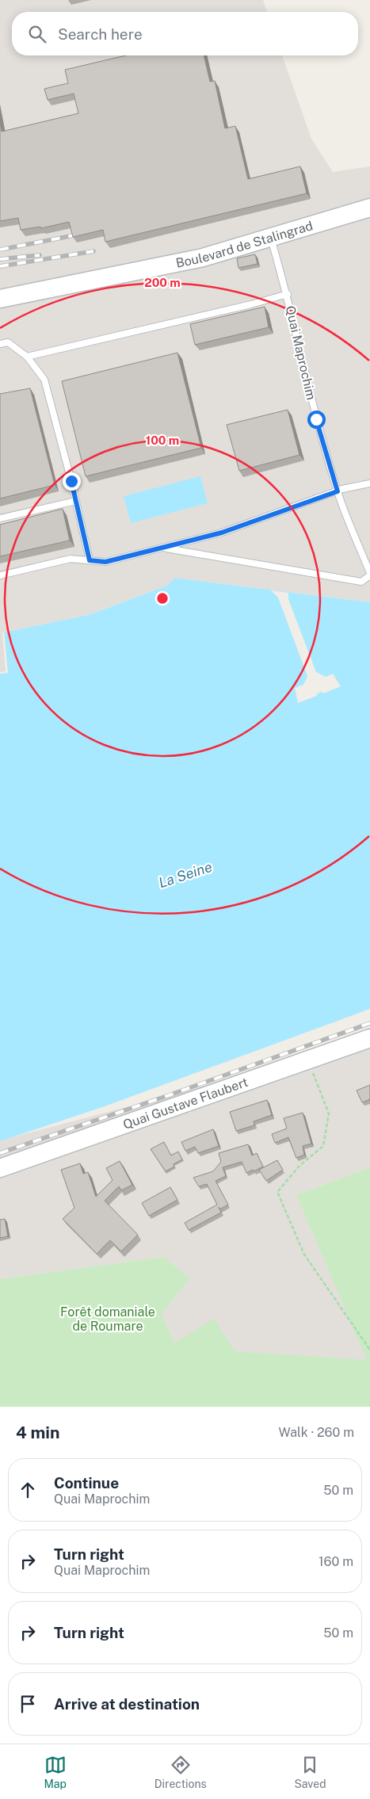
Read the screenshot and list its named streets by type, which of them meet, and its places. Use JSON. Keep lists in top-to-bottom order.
{
  "streets": {
    "main road": ["Boulevard de Stalingrad", "Quai Gustave Flaubert"],
    "lane": ["Quai Maprochim"]
  },
  "crossings": [
    ["Boulevard de Stalingrad", "Quai Maprochim"]
  ],
  "water": ["La Seine"],
  "parks": ["Forêt domaniale de Roumare"],
  "page": {
    "search": "Search here",
    "heading": ["4 min", "Walk · 260 m"],
    "list": [
      ["Continue", "Quai Maprochim", "50 m"],
      ["Turn right", "Quai Maprochim", "160 m"],
      ["Turn right", "50 m"],
      "Arrive at destination"
    ],
    "nav": ["Map", "Directions", "Saved"]
  },
  "rings": ["200 m", "100 m"]
}
